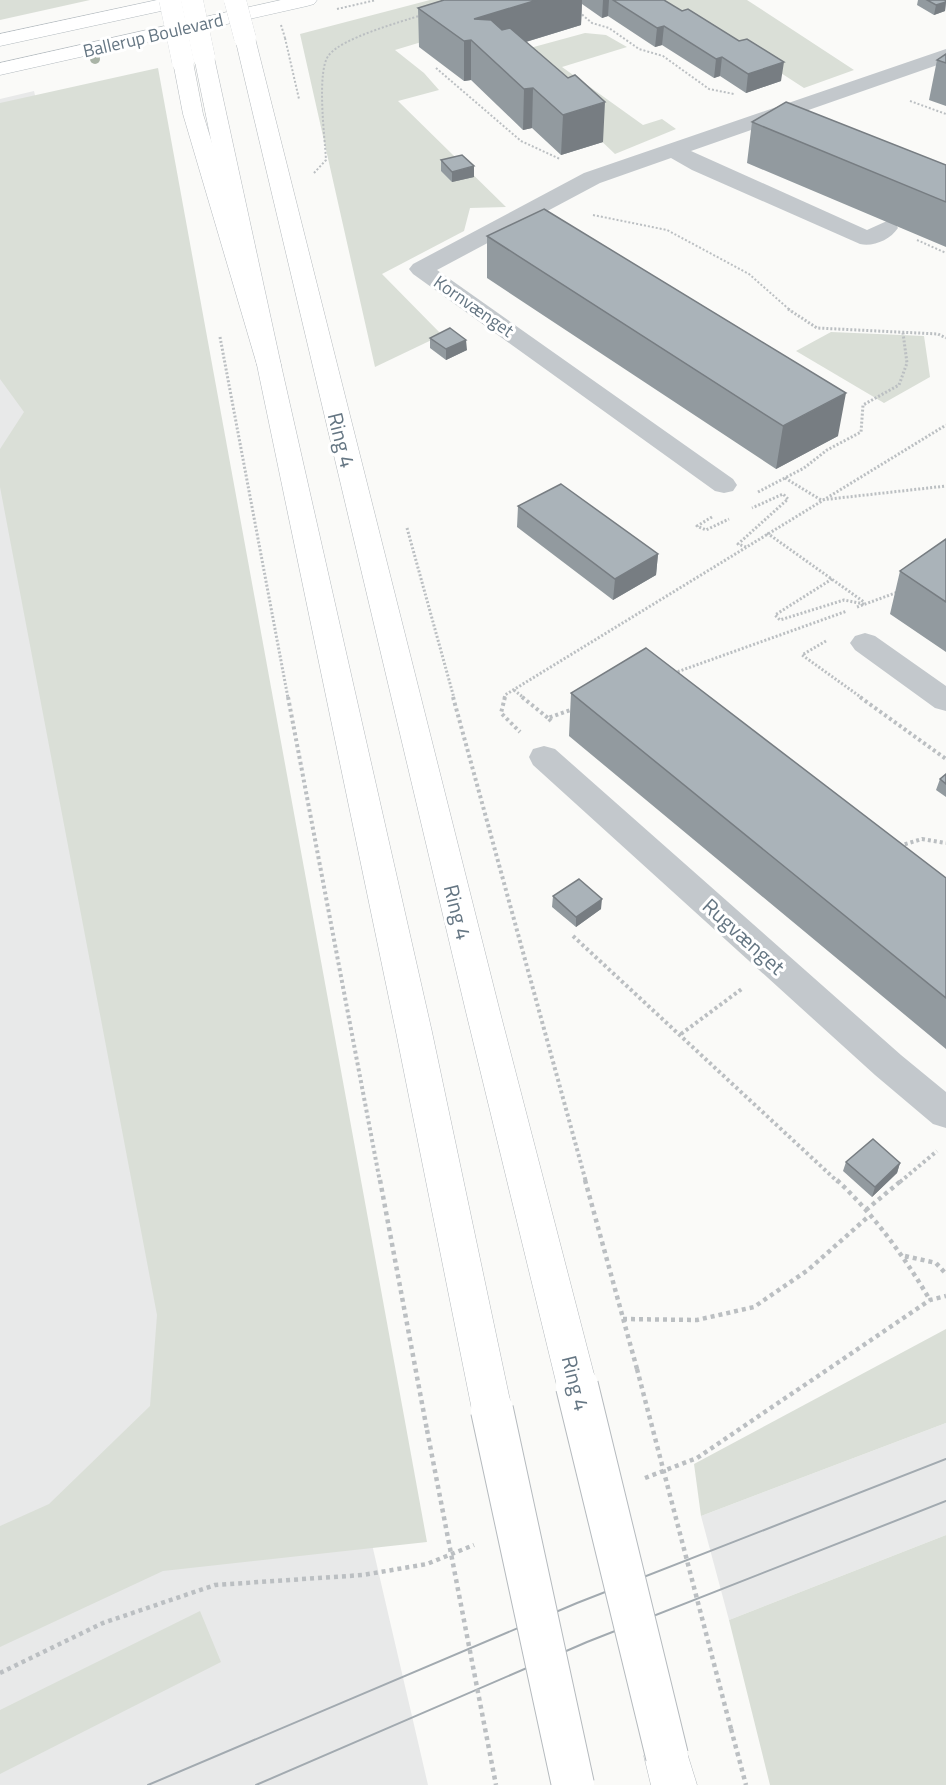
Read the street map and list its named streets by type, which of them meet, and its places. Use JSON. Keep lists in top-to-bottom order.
{
  "streets": {
    "main road": ["Ballerup Boulevard", "Ring 4"],
    "street": ["Kornvænget", "Rugvænget"]
  }
}
